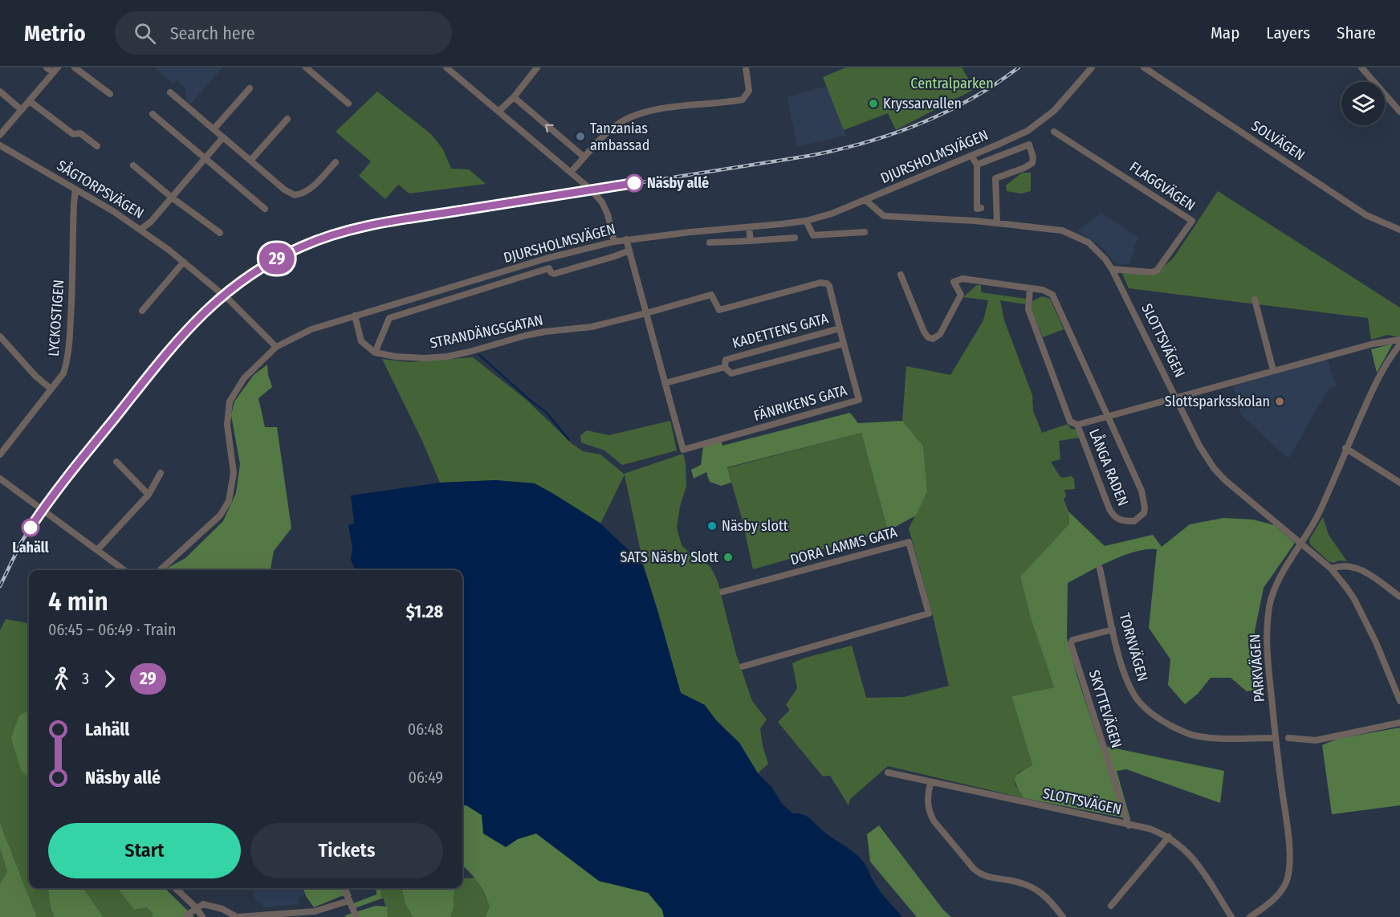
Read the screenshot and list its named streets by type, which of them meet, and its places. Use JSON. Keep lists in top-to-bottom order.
{
  "streets": {
    "street": [
      "SOLVÄGEN",
      "DJURSHOLMSVÄGEN",
      "FLAGGVÄGEN",
      "SÅGTORPSVÄGEN",
      "LYCKOSTIGEN",
      "KADETTENS GATA",
      "STRANDÄNGSGATAN",
      "SLOTTSVÄGEN",
      "FÄNRIKENS GATA",
      "LÅNGA RADEN",
      "DORA LAMMS GATA",
      "TORNVÄGEN",
      "PARKVÄGEN",
      "SKYTTEVÄGEN"
    ]
  },
  "crossings": [
    ["DJURSHOLMSVÄGEN", "SÅGTORPSVÄGEN"],
    ["DJURSHOLMSVÄGEN", "SLOTTSVÄGEN"],
    ["FLAGGVÄGEN", "SLOTTSVÄGEN"],
    ["SÅGTORPSVÄGEN", "LYCKOSTIGEN"],
    ["KADETTENS GATA", "STRANDÄNGSGATAN"],
    ["KADETTENS GATA", "FÄNRIKENS GATA"],
    ["SLOTTSVÄGEN", "PARKVÄGEN"],
    ["SLOTTSVÄGEN", "SKYTTEVÄGEN"],
    ["TORNVÄGEN", "PARKVÄGEN"],
    ["TORNVÄGEN", "SKYTTEVÄGEN"]
  ],
  "parks": ["Centralparken"],
  "places": [
    "Kryssarvallen",
    "Tanzanias ambassad",
    "Näsby allé",
    "Slottsparksskolan",
    "Näsby slott",
    "Lahäll",
    "SATS Näsby Slott"
  ],
  "page": {
    "header": "Metrio",
    "search": "Search here",
    "nav": ["Map", "Layers", "Share"],
    "on_map": "29",
    "heading": ["4 min", "06:45 – 06:49 · Train", "$1.28"],
    "legs": ["3", "29"],
    "list": [
      {
        "name": "Lahäll",
        "value": "06:48"
      },
      {
        "name": "Näsby allé",
        "value": "06:49"
      }
    ],
    "buttons": ["Start", "Tickets"]
  }
}
